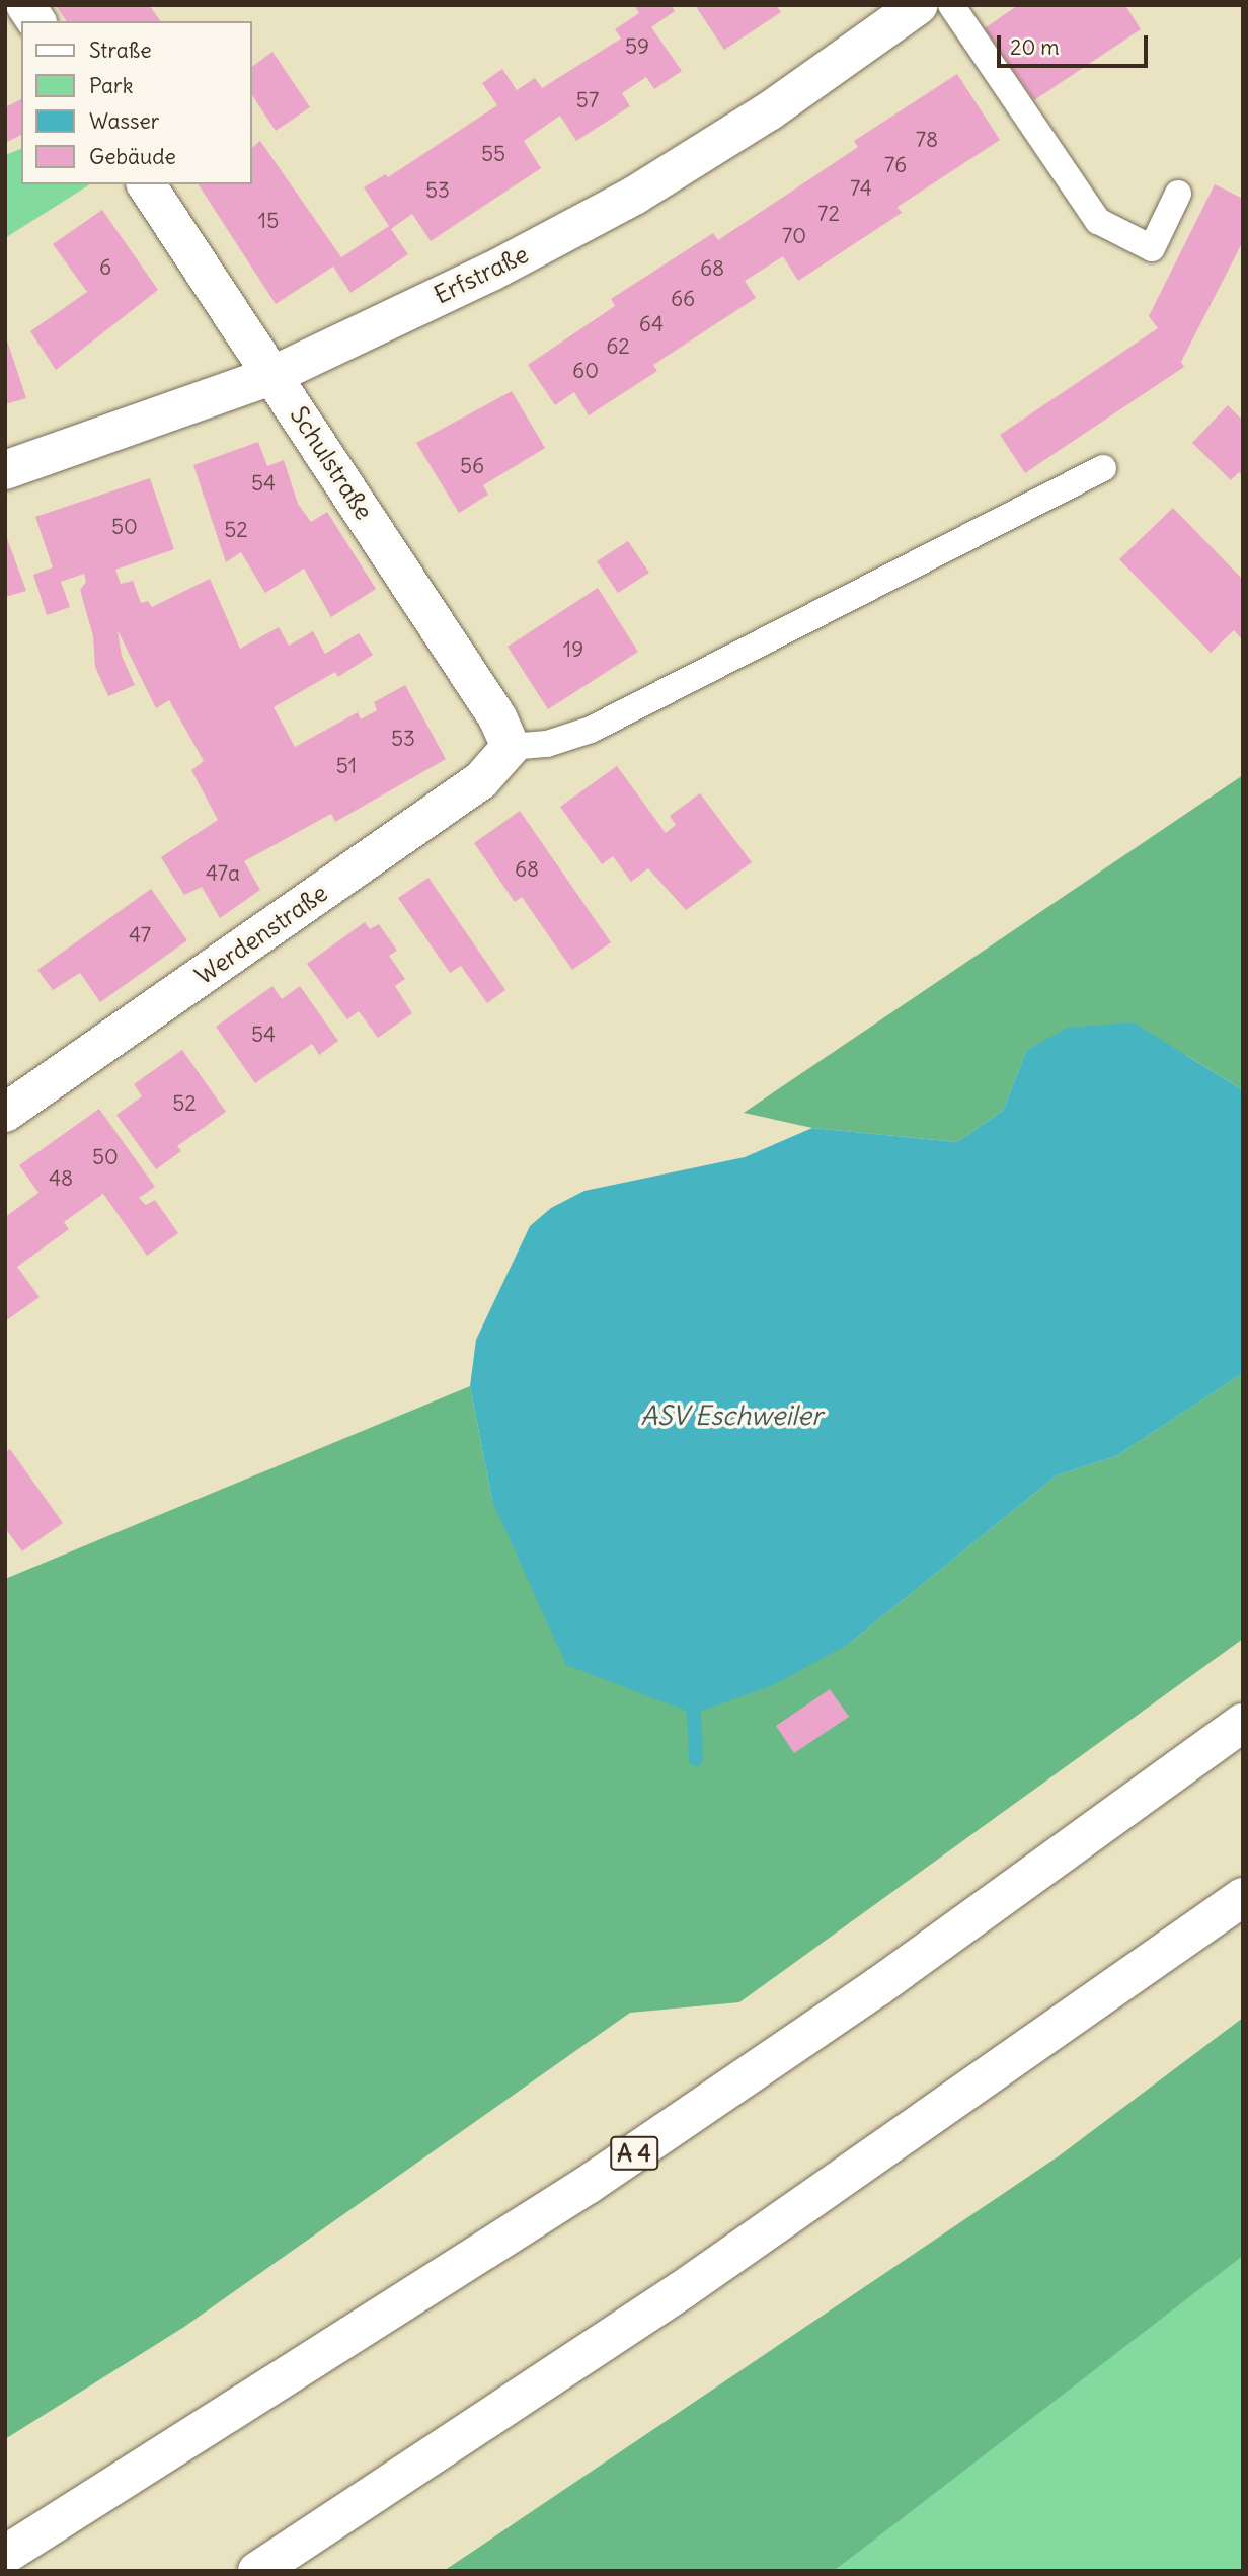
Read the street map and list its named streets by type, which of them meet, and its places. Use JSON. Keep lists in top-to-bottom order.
{
  "streets": {
    "main road": [
      "Erfstraße",
      "Schulstraße",
      "Werdenstraße",
      "A 4"
    ]
  },
  "crossings": [
    ["Erfstraße", "Schulstraße"],
    ["Schulstraße", "Werdenstraße"]
  ],
  "water": ["ASV Eschweiler"],
  "house_numbers": [
    "59",
    "57",
    "78",
    "55",
    "76",
    "74",
    "53",
    "72",
    "15",
    "70",
    "6",
    "68",
    "66",
    "64",
    "62",
    "60",
    "56",
    "54",
    "50",
    "52",
    "19",
    "53",
    "51",
    "68",
    "47a",
    "47",
    "54",
    "52",
    "50",
    "48"
  ],
  "legend": [
    "Straße",
    "Park",
    "Wasser",
    "Gebäude"
  ],
  "scale_bar": "20 m"
}
